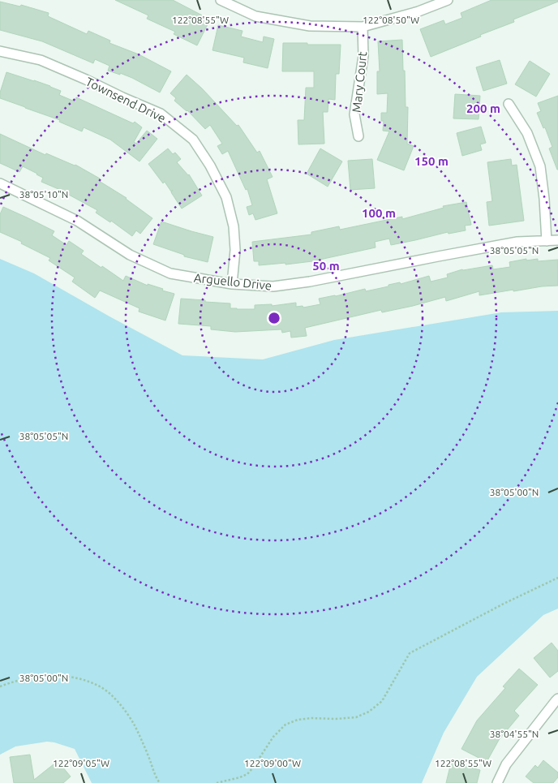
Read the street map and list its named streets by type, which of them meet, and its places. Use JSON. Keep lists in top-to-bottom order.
{
  "streets": {
    "street": ["Mary Court", "Townsend Drive", "Arguello Drive"]
  },
  "crossings": [
    ["Townsend Drive", "Arguello Drive"]
  ],
  "coordinates": [
    "122°08'55\"W",
    "122°08'50\"W",
    "38°05'10\"N",
    "38°05'05\"N",
    "38°05'00\"N",
    "38°04'55\"N",
    "122°09'05\"W",
    "122°09'00\"W"
  ],
  "rings": [
    "200 m",
    "150 m",
    "100 m",
    "50 m"
  ]
}
